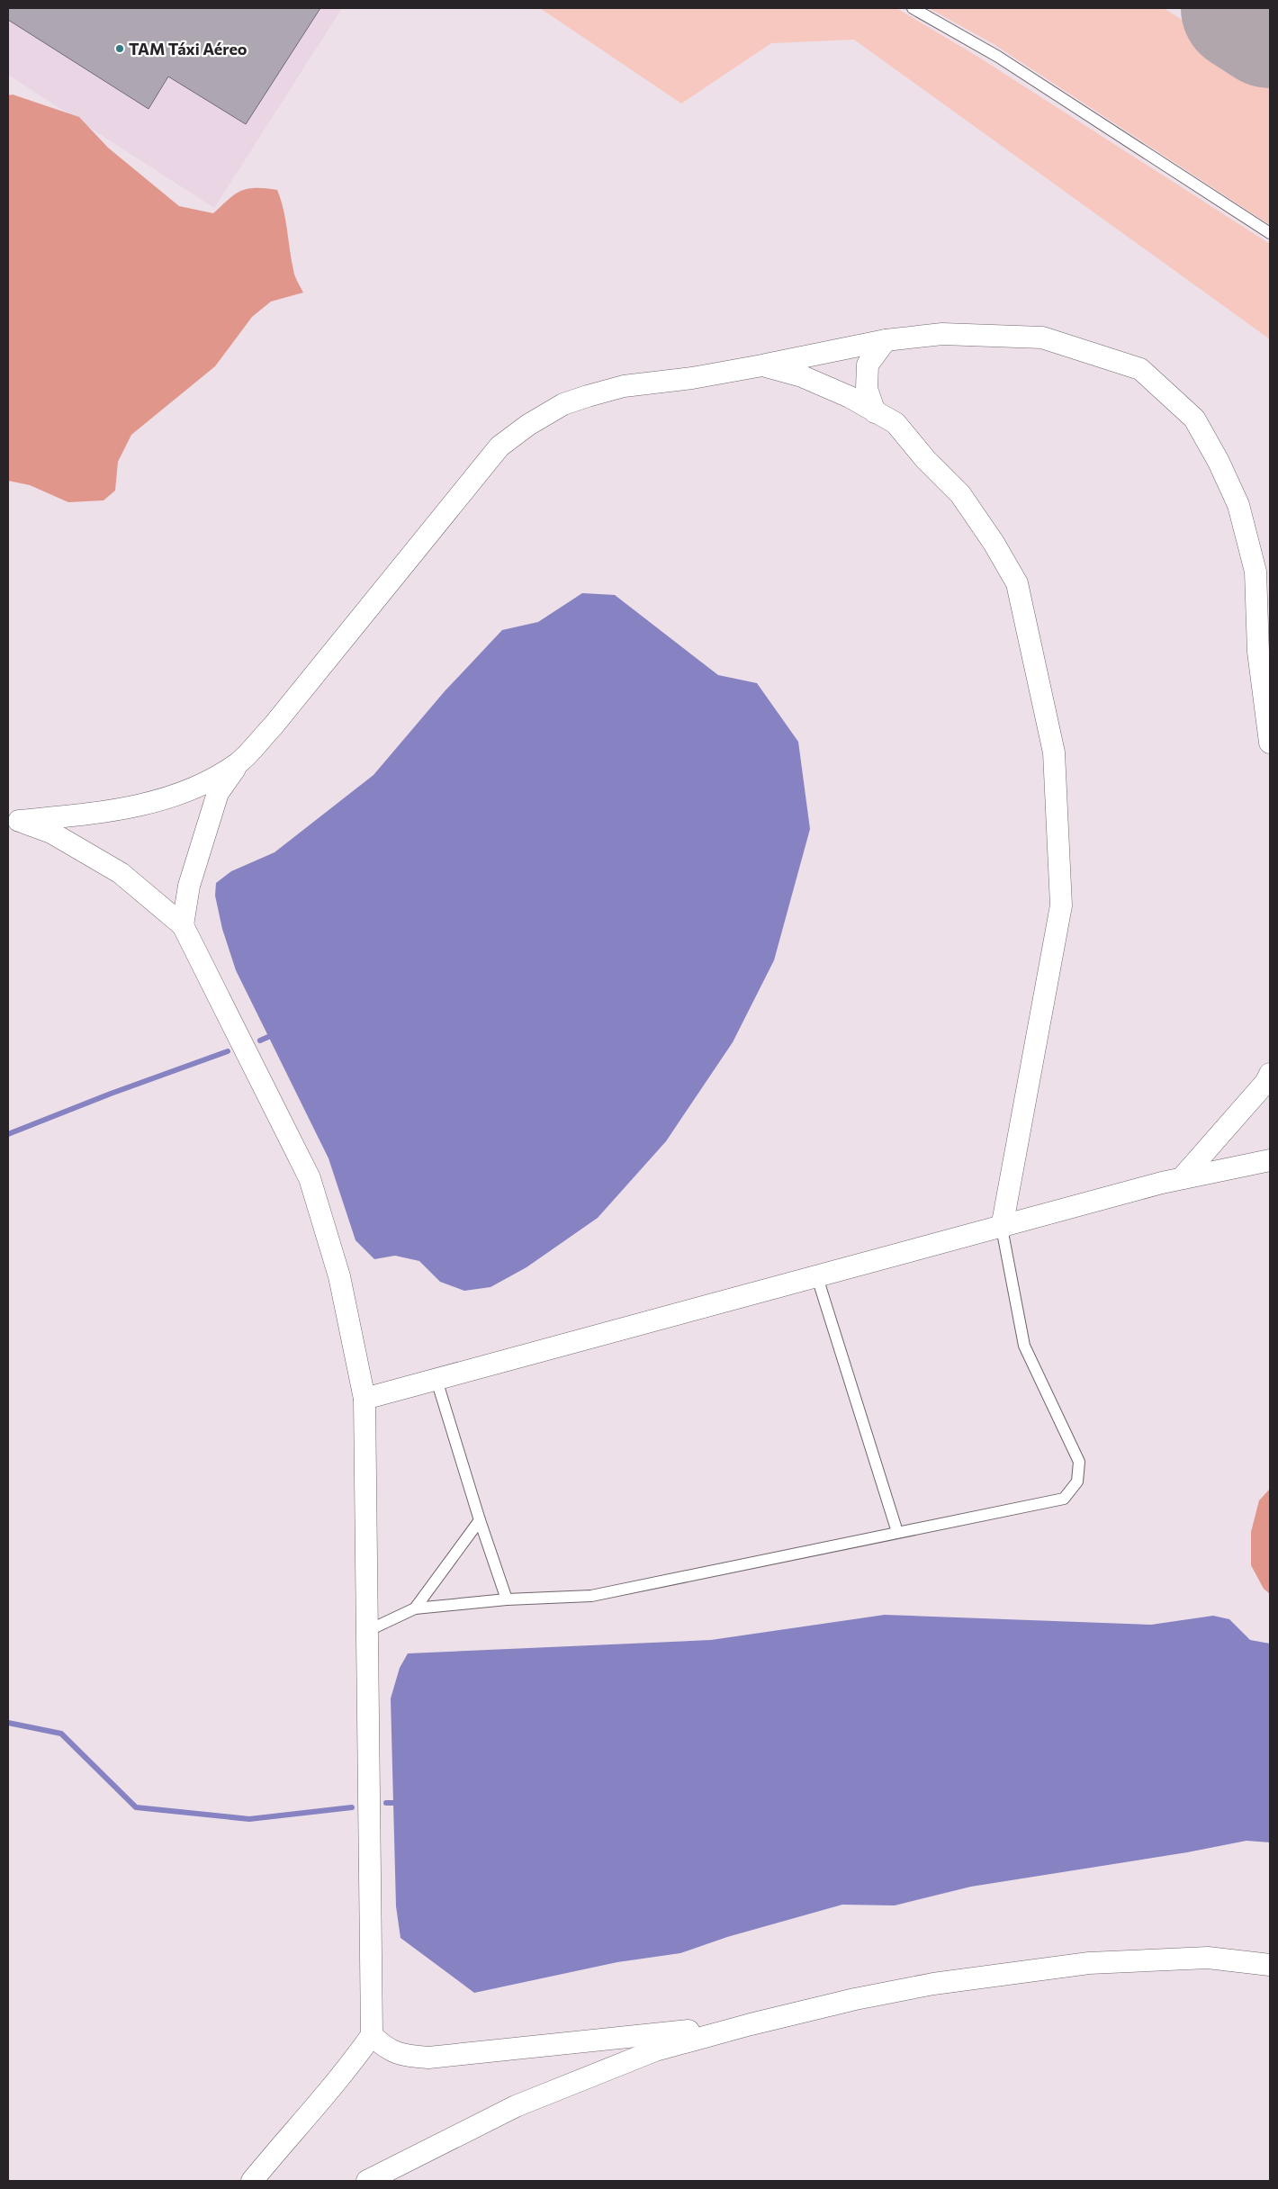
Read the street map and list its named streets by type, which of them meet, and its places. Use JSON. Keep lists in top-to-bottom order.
{
  "places": ["TAM Táxi Aéreo"]
}
